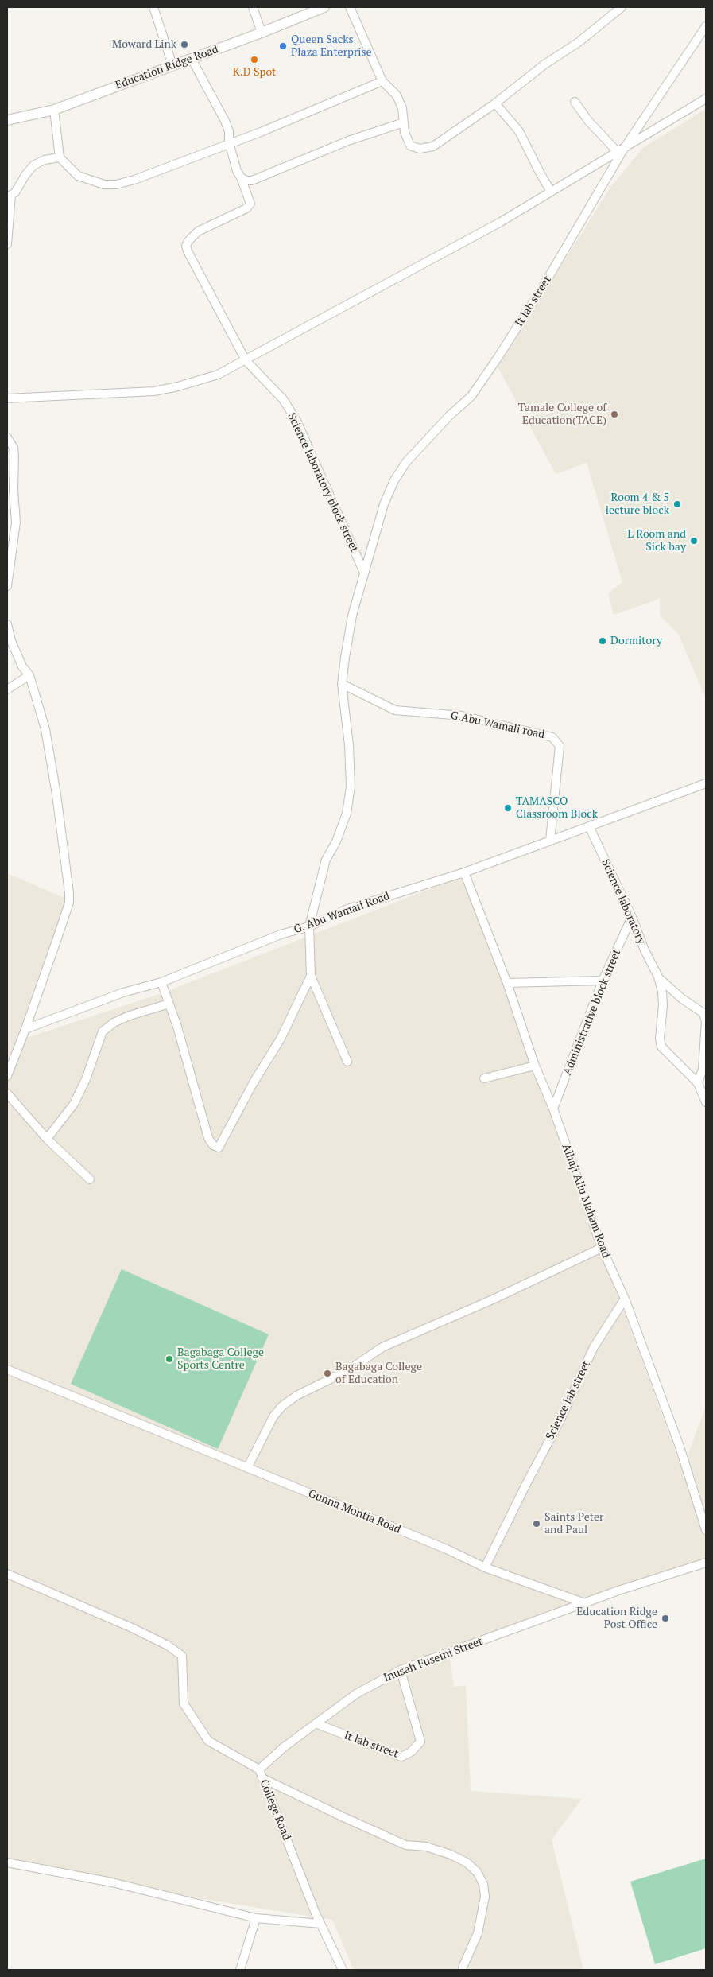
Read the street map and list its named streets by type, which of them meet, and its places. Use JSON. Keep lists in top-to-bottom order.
{
  "streets": {
    "main road": ["Education Ridge Road"],
    "street": [
      "It lab street",
      "Science laboratory block street",
      "G.Abu Wamali road",
      "Science laboratory",
      "G. Abu Wamaii Road",
      "Administrative block street",
      "Alhaji Aliu Maham Road",
      "Science lab street",
      "Gunna Montia Road",
      "Inusah Fuseini Street",
      "College Road"
    ]
  },
  "crossings": [
    ["It lab street", "Science laboratory block street"],
    ["It lab street", "G.Abu Wamali road"],
    ["It lab street", "G. Abu Wamaii Road"],
    ["It lab street", "Inusah Fuseini Street"],
    ["G.Abu Wamali road", "G. Abu Wamaii Road"],
    ["Science laboratory", "G. Abu Wamaii Road"],
    ["Science laboratory", "Administrative block street"],
    ["G. Abu Wamaii Road", "Alhaji Aliu Maham Road"],
    ["Administrative block street", "Alhaji Aliu Maham Road"],
    ["Alhaji Aliu Maham Road", "Science lab street"],
    ["Science lab street", "Gunna Montia Road"],
    ["Gunna Montia Road", "Inusah Fuseini Street"],
    ["Inusah Fuseini Street", "College Road"]
  ],
  "places": [
    "Moward Link",
    "Queen Sacks Plaza Enterprise",
    "K.D Spot",
    "Tamale College of Education(TACE)",
    "Room 4 & 5 lecture block",
    "L Room and Sick bay",
    "Dormitory",
    "TAMASCO Classroom Block",
    "Bagabaga College Sports Centre",
    "Bagabaga College of Education",
    "Saints Peter and Paul",
    "Education Ridge Post Office"
  ]
}
